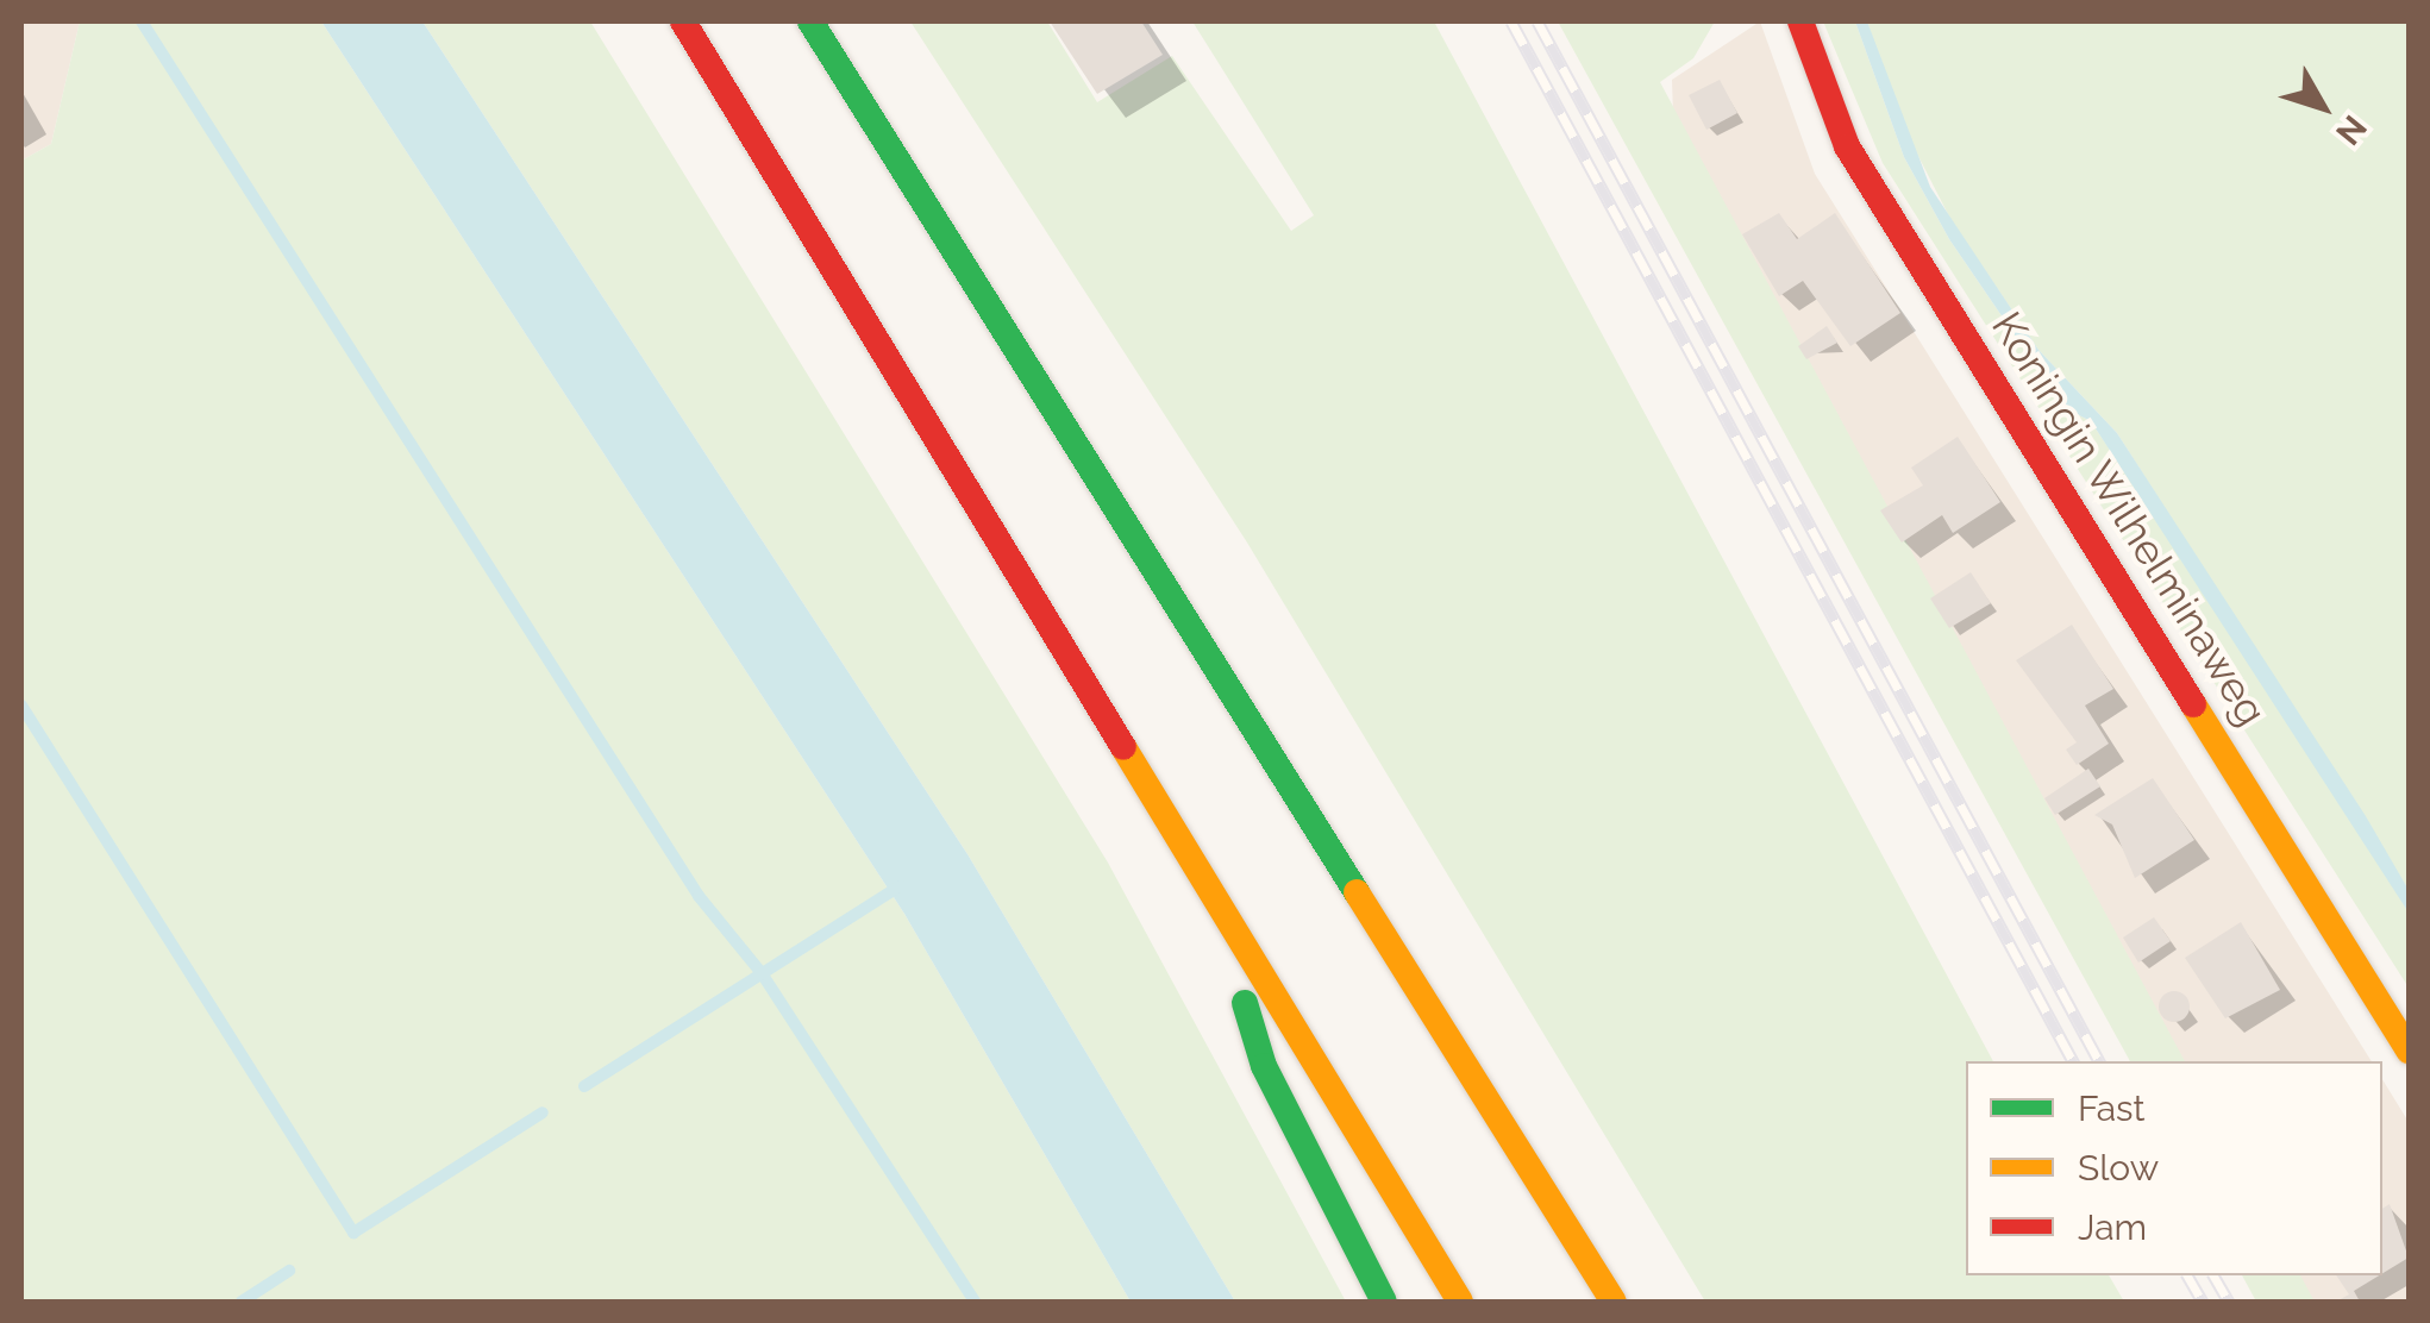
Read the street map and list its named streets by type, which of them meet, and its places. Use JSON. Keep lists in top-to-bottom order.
{
  "streets": {
    "main road": ["Koningin Wilhelminaweg"]
  },
  "legend": ["Fast", "Slow", "Jam"],
  "north": "bottom right"
}
